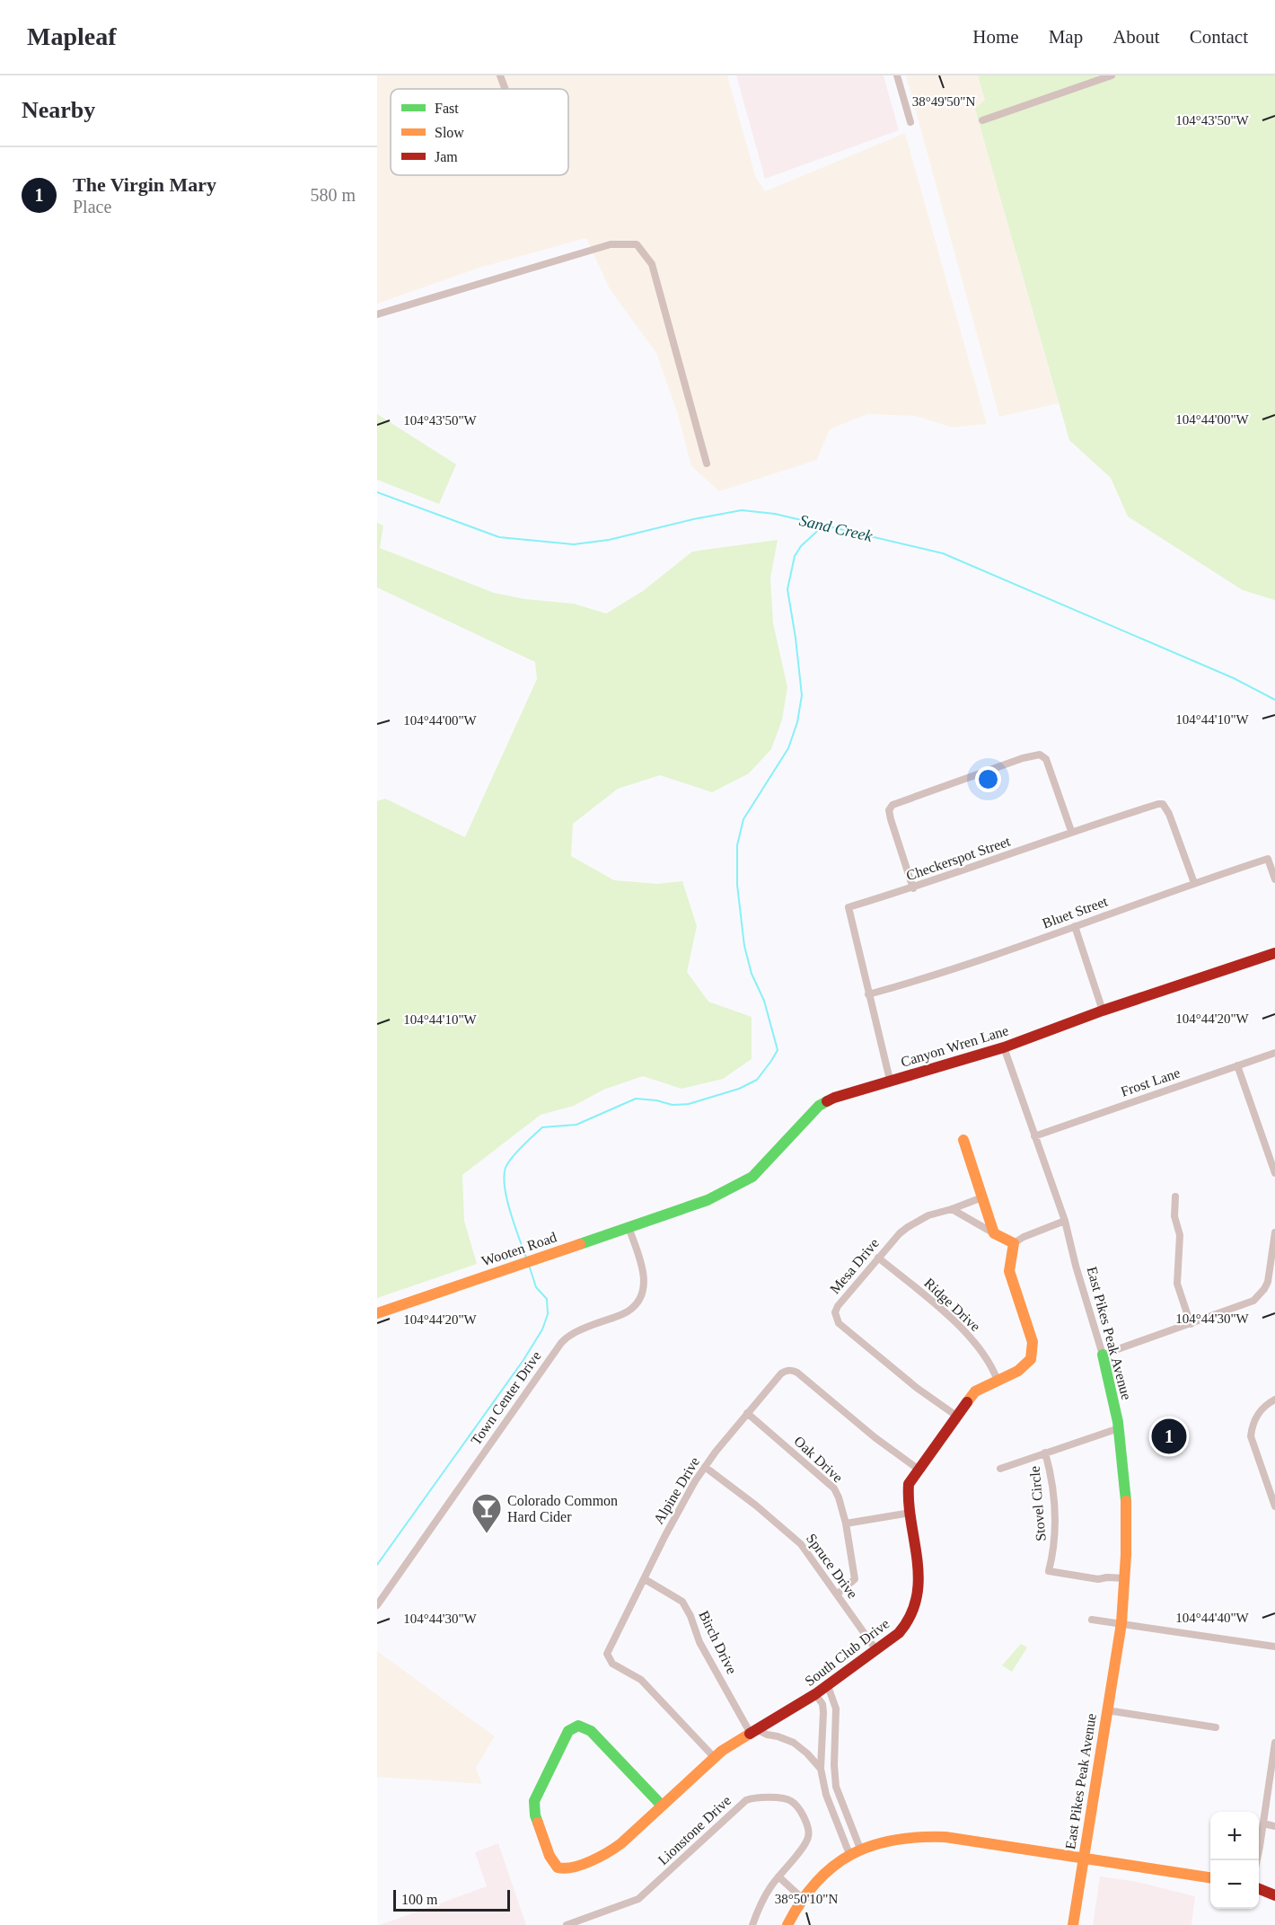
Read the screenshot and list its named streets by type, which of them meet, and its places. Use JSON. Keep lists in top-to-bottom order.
{
  "streets": {
    "street": [
      "Checkerspot Street",
      "Bluet Street",
      "Canyon Wren Lane",
      "Frost Lane",
      "Wooten Road",
      "Mesa Drive",
      "Ridge Drive",
      "East Pikes Peak Avenue",
      "Town Center Drive",
      "Oak Drive",
      "Alpine Drive",
      "Stovel Circle",
      "Spruce Drive",
      "Birch Drive",
      "South Club Drive",
      "Lionstone Drive"
    ]
  },
  "crossings": [
    ["Checkerspot Street", "Bluet Street"],
    ["Checkerspot Street", "Canyon Wren Lane"],
    ["Canyon Wren Lane", "Wooten Road"],
    ["Canyon Wren Lane", "East Pikes Peak Avenue"],
    ["Frost Lane", "East Pikes Peak Avenue"],
    ["Wooten Road", "Town Center Drive"],
    ["Mesa Drive", "Ridge Drive"],
    ["Mesa Drive", "South Club Drive"],
    ["Ridge Drive", "South Club Drive"],
    ["East Pikes Peak Avenue", "Stovel Circle"],
    ["Oak Drive", "Alpine Drive"],
    ["Oak Drive", "Spruce Drive"],
    ["Alpine Drive", "Spruce Drive"],
    ["Alpine Drive", "Birch Drive"],
    ["Alpine Drive", "South Club Drive"],
    ["Spruce Drive", "South Club Drive"],
    ["Birch Drive", "South Club Drive"]
  ],
  "water": ["Sand Creek"],
  "places": {
    "bar": ["Colorado Common Hard Cider"]
  },
  "legend": ["Fast", "Slow", "Jam"],
  "scale_bar": "100 m",
  "page": {
    "header": "Mapleaf",
    "nav": [
      "Home",
      "Map",
      "About",
      "Contact"
    ],
    "heading": "Nearby",
    "list": [
      {
        "mark": "1",
        "name": "The Virgin Mary",
        "note": "Place",
        "value": "580 m"
      }
    ],
    "pins": "1",
    "map_buttons": ["+", "−"],
    "scale": "100 m"
  },
  "coordinates": [
    "38°49'50\"N",
    "104°43'50\"W",
    "104°44'00\"W",
    "104°44'10\"W",
    "104°44'20\"W",
    "104°44'30\"W",
    "104°44'40\"W",
    "38°50'10\"N"
  ]
}
